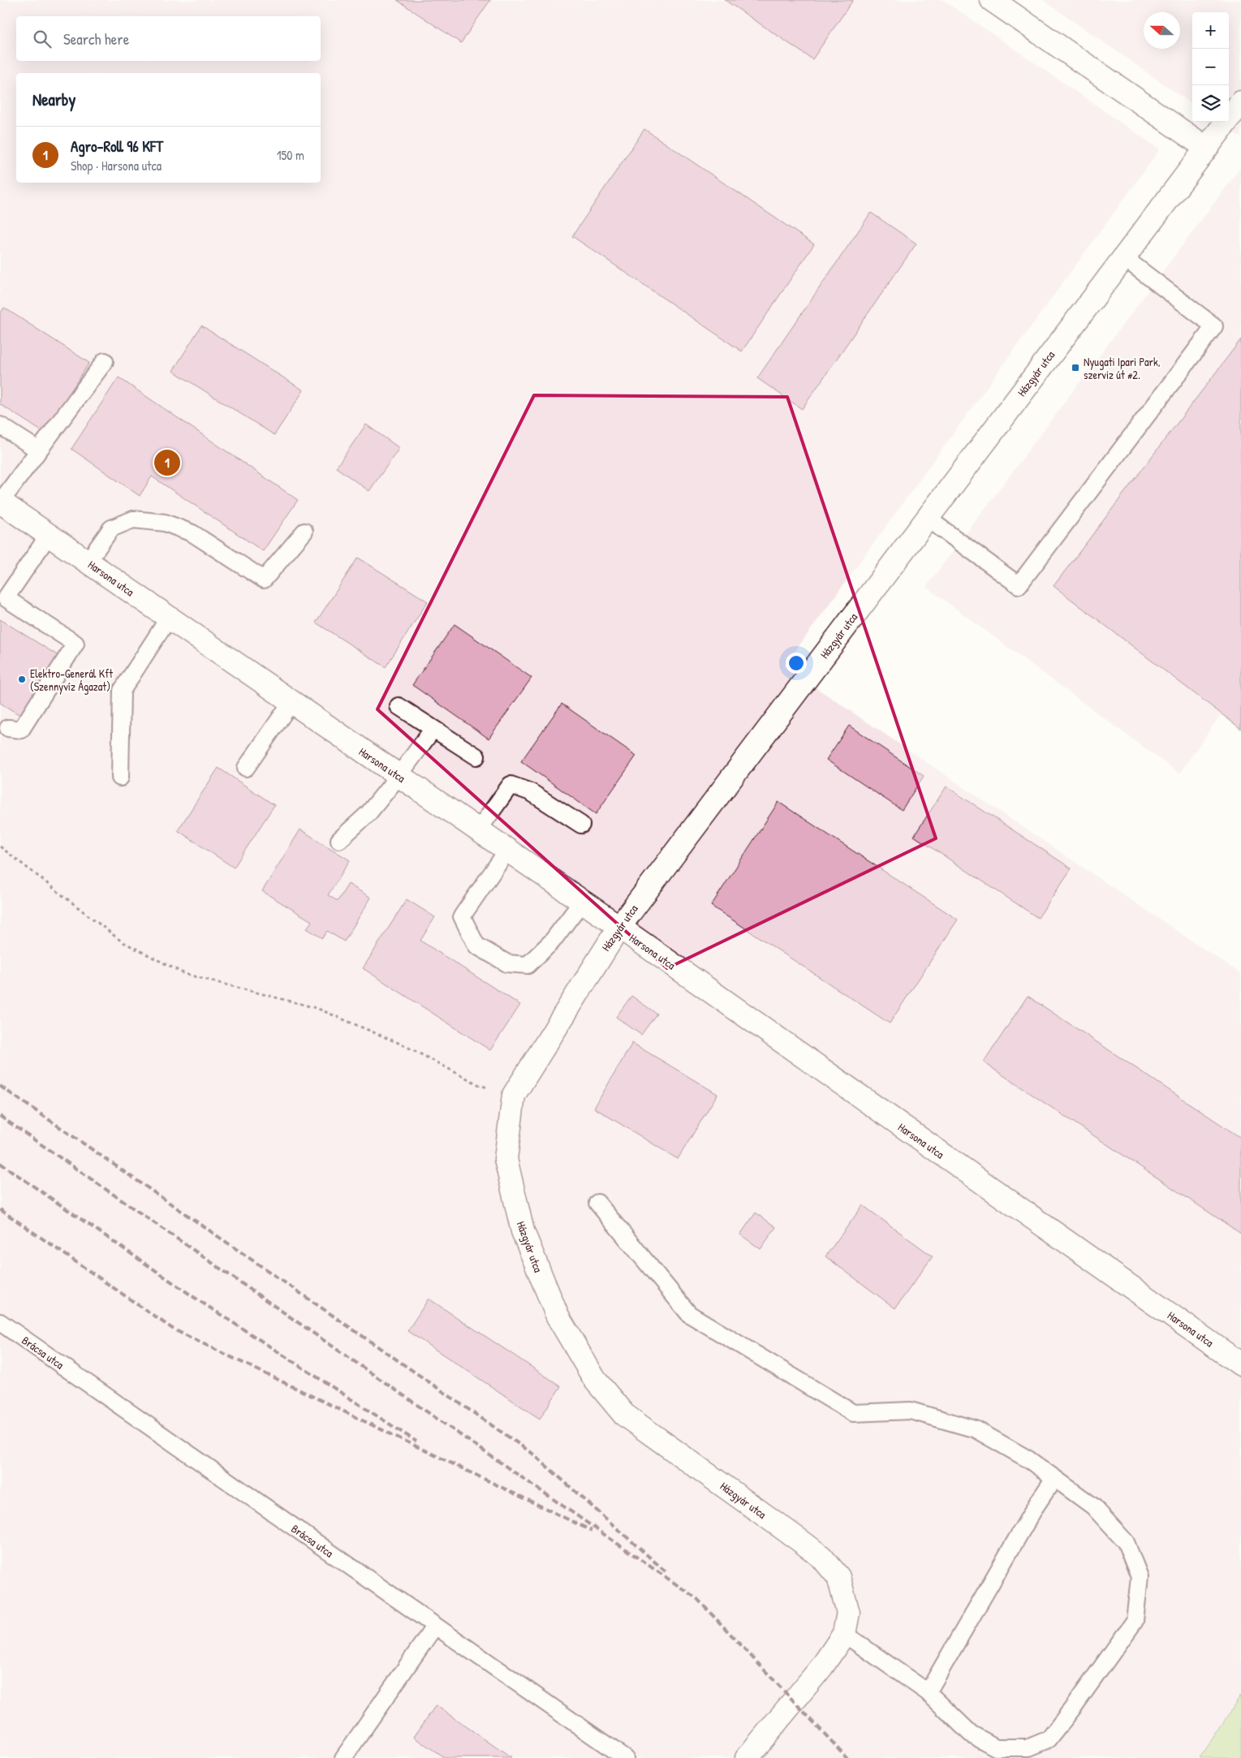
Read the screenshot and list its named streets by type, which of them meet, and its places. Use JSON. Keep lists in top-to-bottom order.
{
  "streets": {
    "street": ["Házgyár utca", "Harsona utca"],
    "lane": ["Brácsa utca"]
  },
  "crossings": [
    ["Házgyár utca", "Harsona utca"]
  ],
  "places": {
    "transit": ["Nyugati Ipari Park, szerviz út #2."],
    "other": ["Elektro-Generál Kft (Szennyvíz Ágazat)"]
  },
  "north": "left",
  "page": {
    "map_buttons": ["+", "−"],
    "search": "Search here",
    "heading": "Nearby",
    "list": [
      {
        "mark": "1",
        "name": "Agro-Roll 96 KFT",
        "note": "Shop · Harsona utca",
        "value": "150 m"
      }
    ],
    "pins": "1"
  }
}
